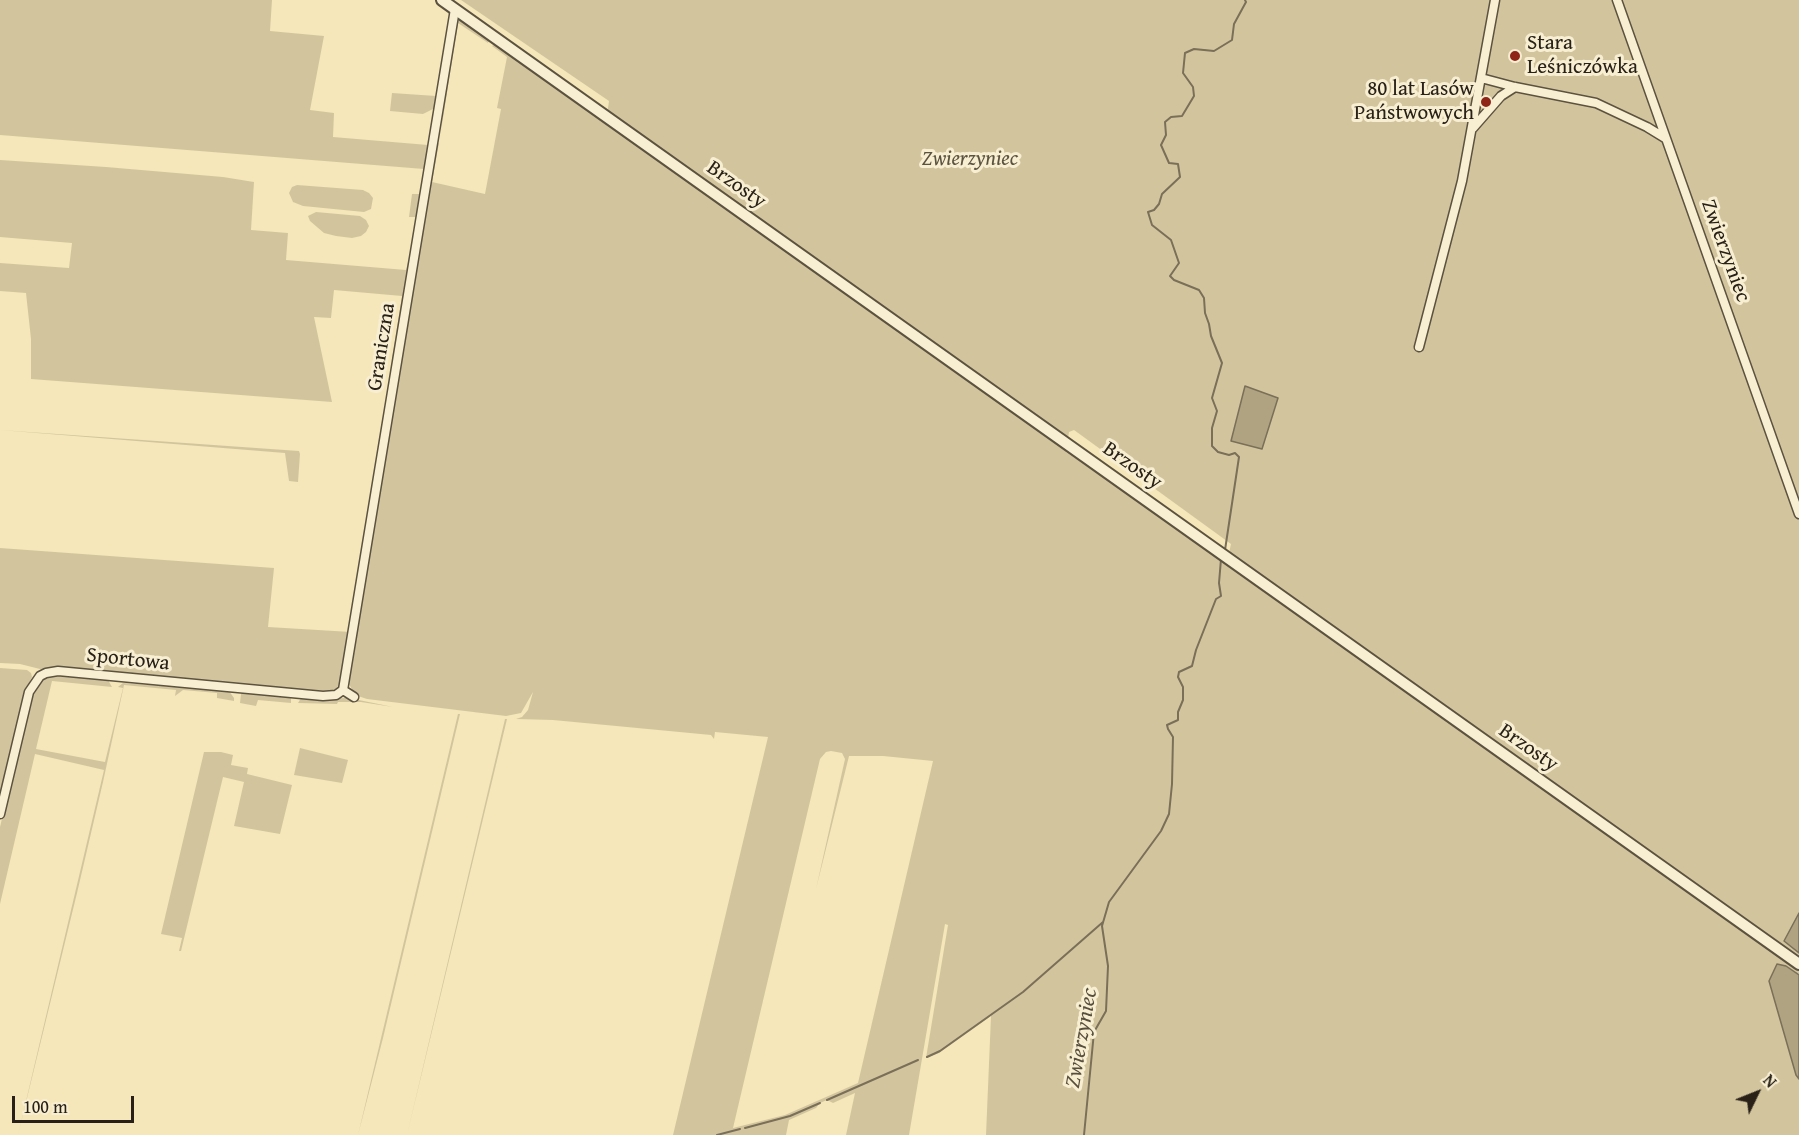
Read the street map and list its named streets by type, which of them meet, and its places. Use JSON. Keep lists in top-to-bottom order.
{
  "streets": {
    "street": [
      "Brzosty",
      "Zwierzyniec",
      "Graniczna",
      "Sportowa"
    ]
  },
  "crossings": [
    ["Brzosty", "Graniczna"],
    ["Graniczna", "Sportowa"]
  ],
  "water": ["Zwierzyniec"],
  "parks": ["Zwierzyniec"],
  "places": ["Stara Leśniczówka", "80 lat Lasów Państwowych"],
  "scale_bar": "100 m",
  "north": "top right"
}
